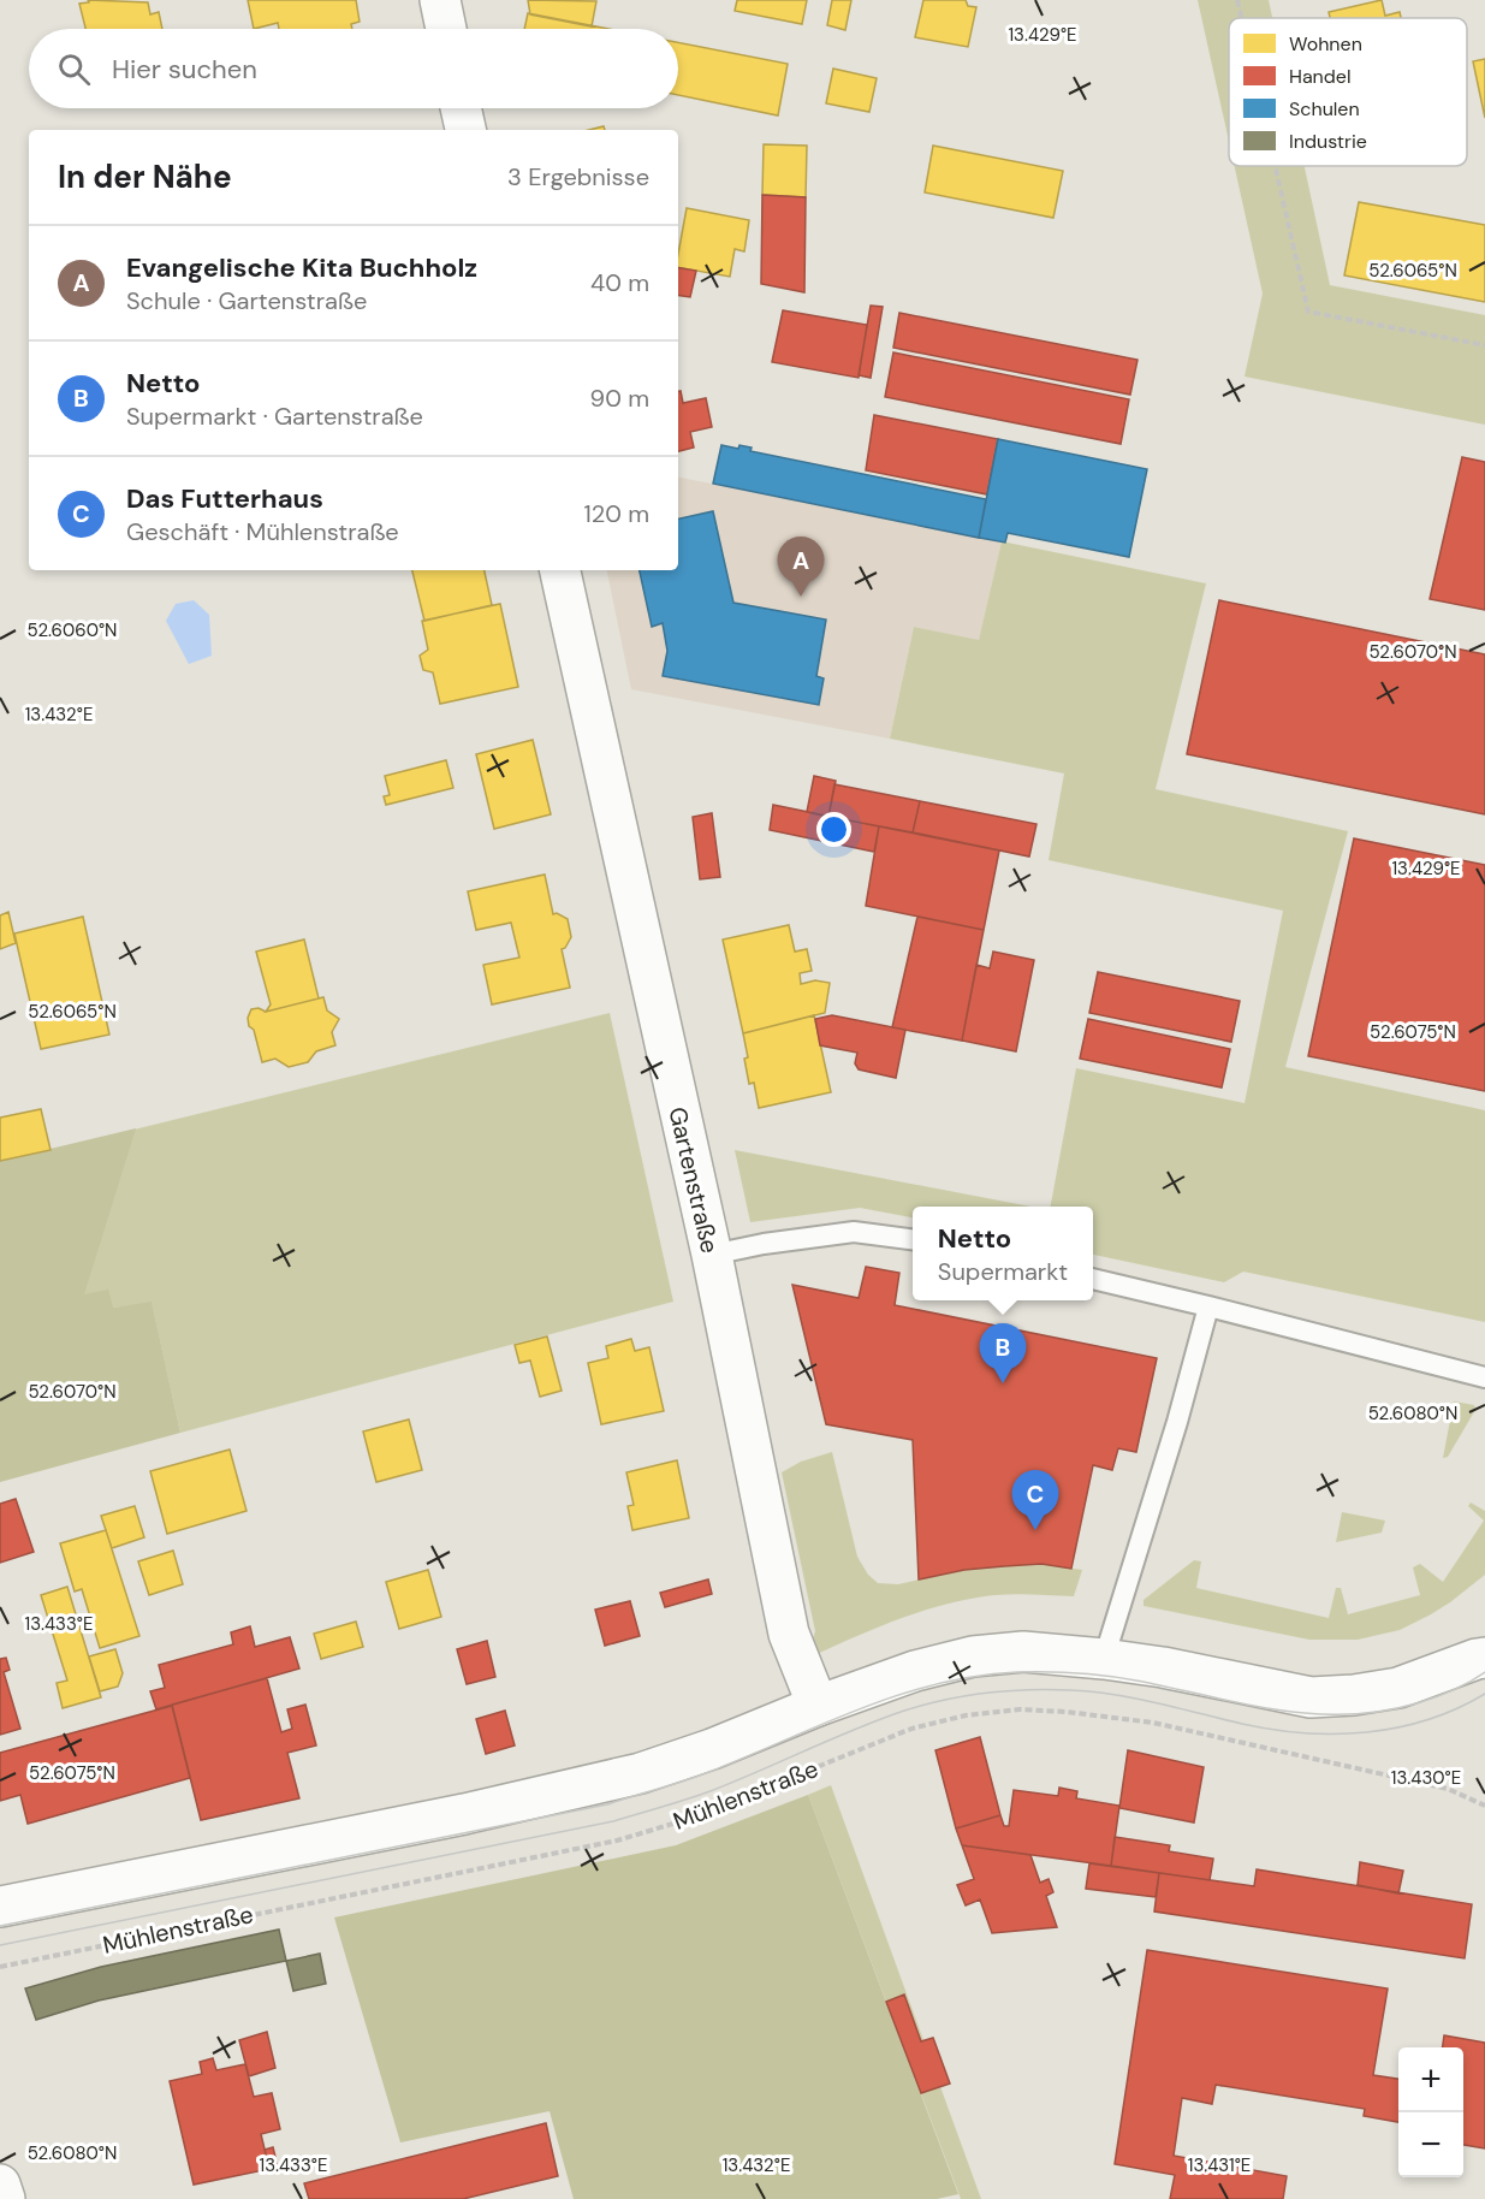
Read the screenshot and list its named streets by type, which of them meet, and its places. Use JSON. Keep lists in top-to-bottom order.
{
  "streets": {
    "street": ["Gartenstraße"],
    "path": ["Mühlenstraße"]
  },
  "legend": [
    "Wohnen",
    "Handel",
    "Schulen",
    "Industrie"
  ],
  "page": {
    "search": "Hier suchen",
    "heading": ["In der Nähe", "3 Ergebnisse"],
    "list": [
      {
        "mark": "A",
        "name": "Evangelische Kita Buchholz",
        "note": "Schule · Gartenstraße",
        "value": "40 m"
      },
      {
        "mark": "B",
        "name": "Netto",
        "note": "Supermarkt · Gartenstraße",
        "value": "90 m"
      },
      {
        "mark": "C",
        "name": "Das Futterhaus",
        "note": "Geschäft · Mühlenstraße",
        "value": "120 m"
      }
    ],
    "pins": ["A", "B", "C"],
    "popup": ["Netto", "Supermarkt"],
    "map_buttons": ["+", "−"]
  },
  "coordinates": [
    "13.429°E",
    "52.6065°N",
    "52.6060°N",
    "52.6070°N",
    "13.432°E",
    "52.6075°N",
    "52.6080°N",
    "13.433°E",
    "13.430°E",
    "13.431°E"
  ]
}
